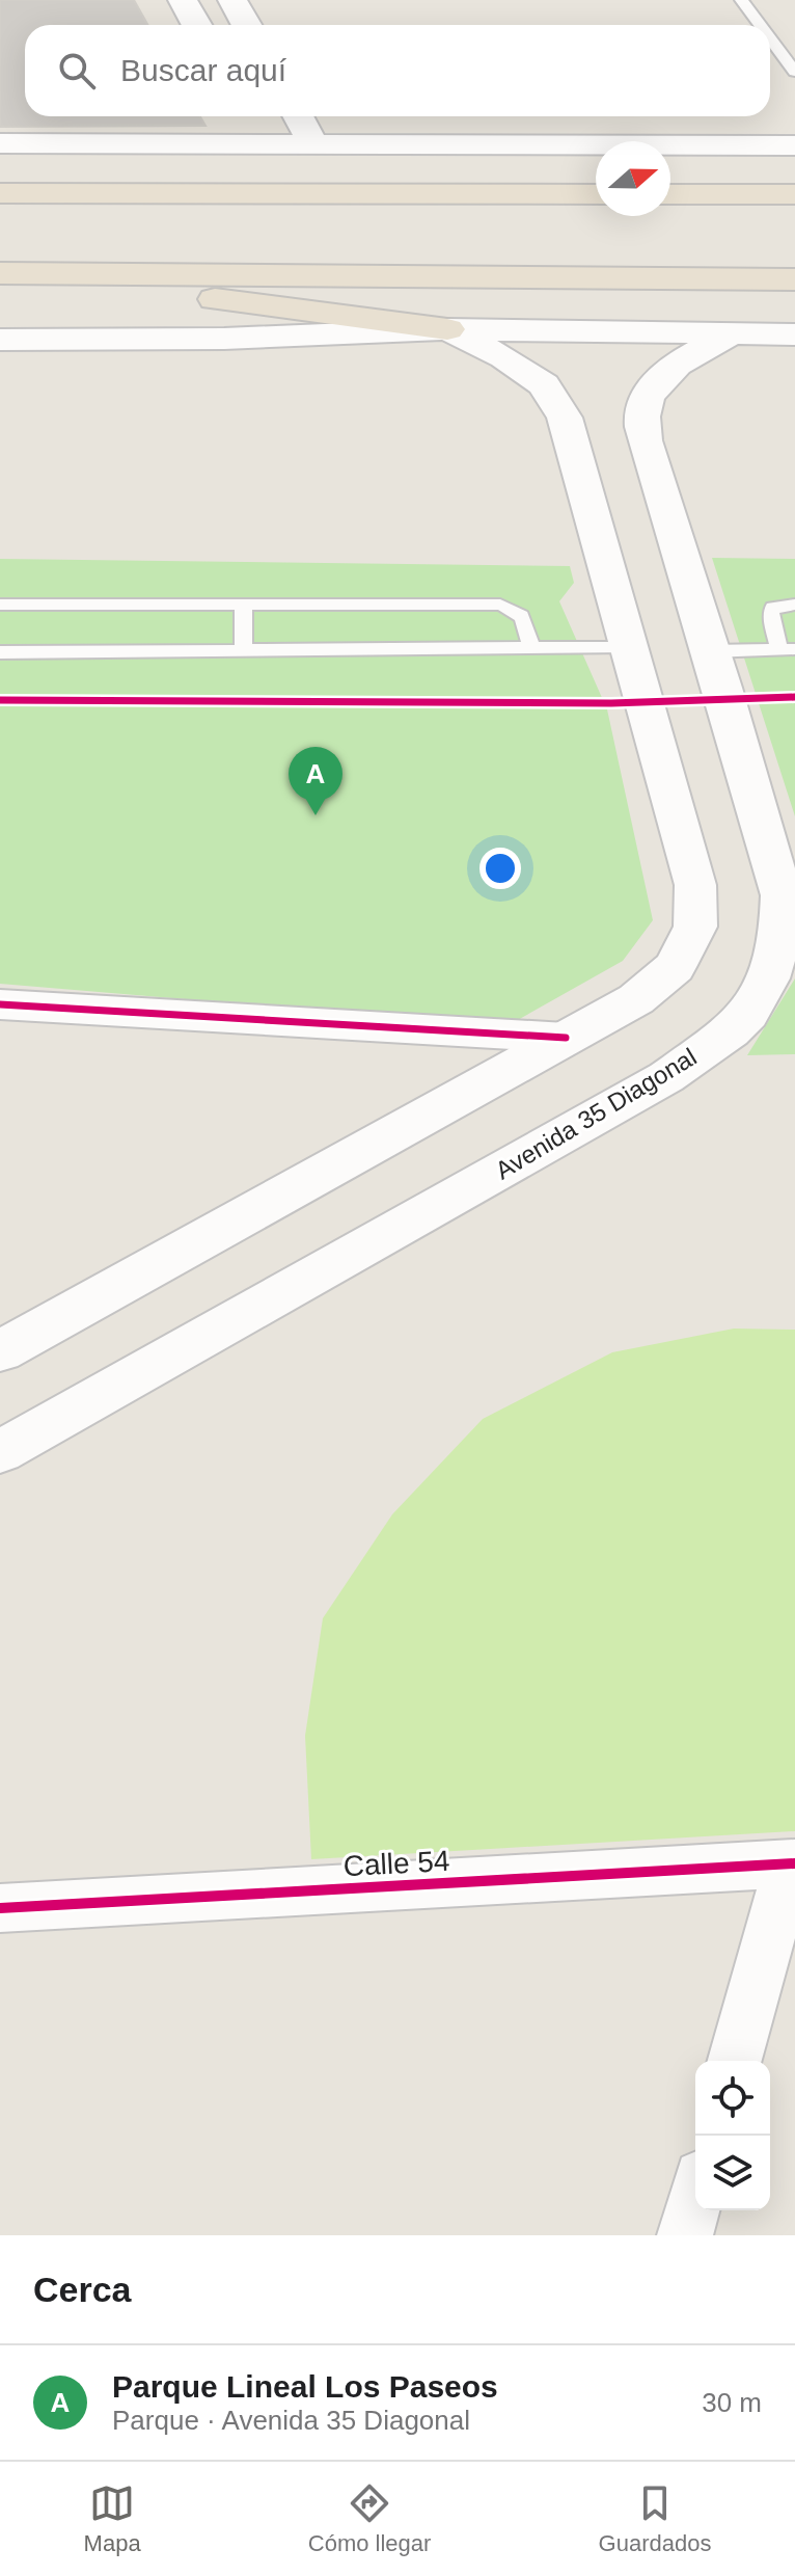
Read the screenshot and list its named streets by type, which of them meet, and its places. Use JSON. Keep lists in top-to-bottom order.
{
  "streets": {
    "main road": ["Avenida 35 Diagonal"],
    "street": ["Calle 54"]
  },
  "north": "right",
  "page": {
    "search": "Buscar aquí",
    "pins": "A",
    "heading": "Cerca",
    "list": [
      {
        "mark": "A",
        "name": "Parque Lineal Los Paseos",
        "note": "Parque · Avenida 35 Diagonal",
        "value": "30 m"
      }
    ],
    "nav": ["Mapa", "Cómo llegar", "Guardados"]
  }
}
